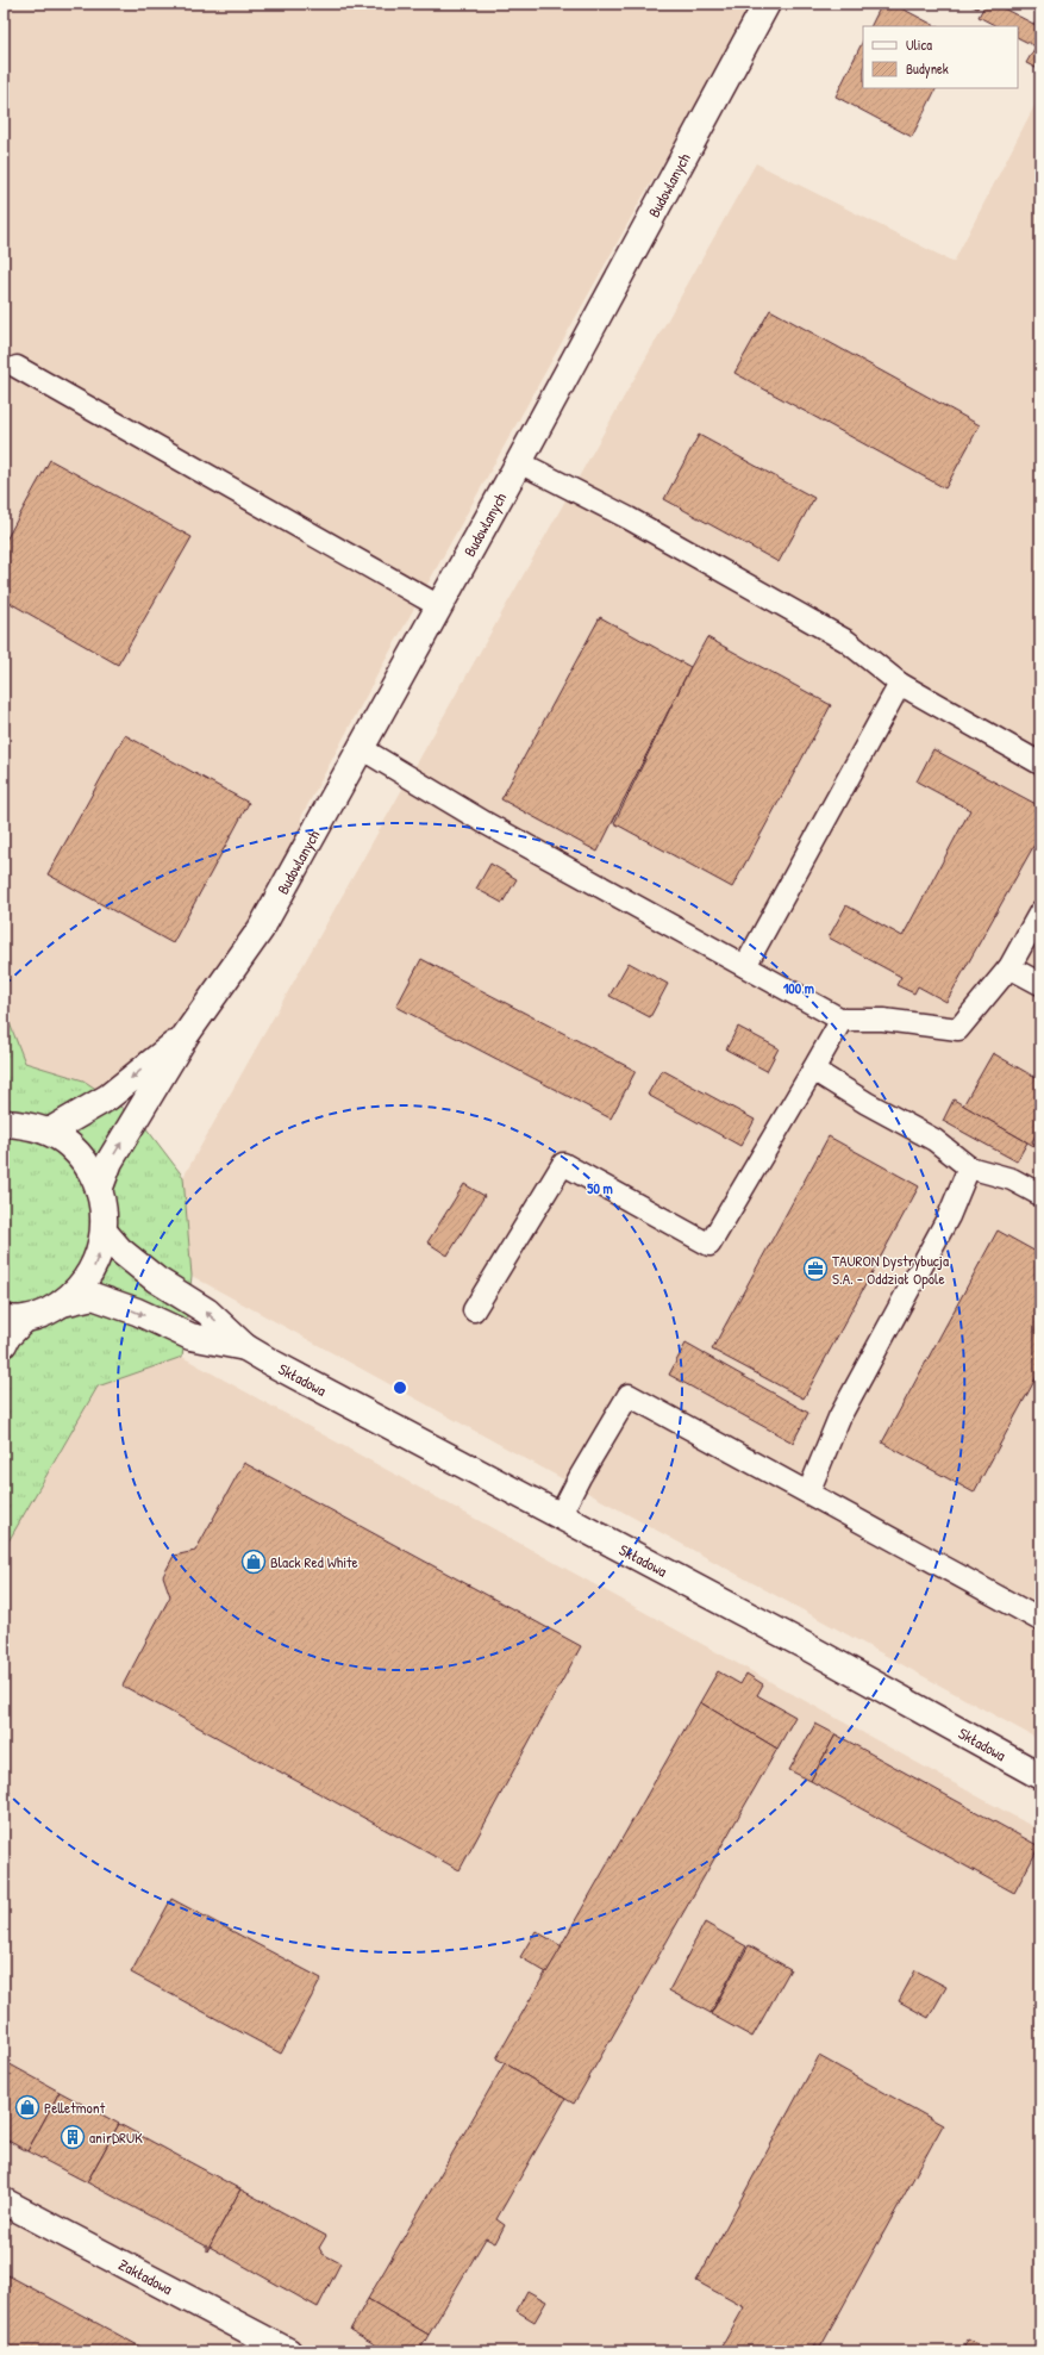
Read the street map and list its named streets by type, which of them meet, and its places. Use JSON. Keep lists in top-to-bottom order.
{
  "streets": {
    "street": ["Budowlanych", "Składowa", "Zakładowa"]
  },
  "places": {
    "office": ["TAURON Dystrybucja S.A. - Oddział Opole"],
    "shop": ["Black Red White", "Pelletmont"],
    "building": ["anirDRUK"]
  },
  "legend": ["Ulica", "Budynek"],
  "rings": ["100 m", "50 m"]
}
